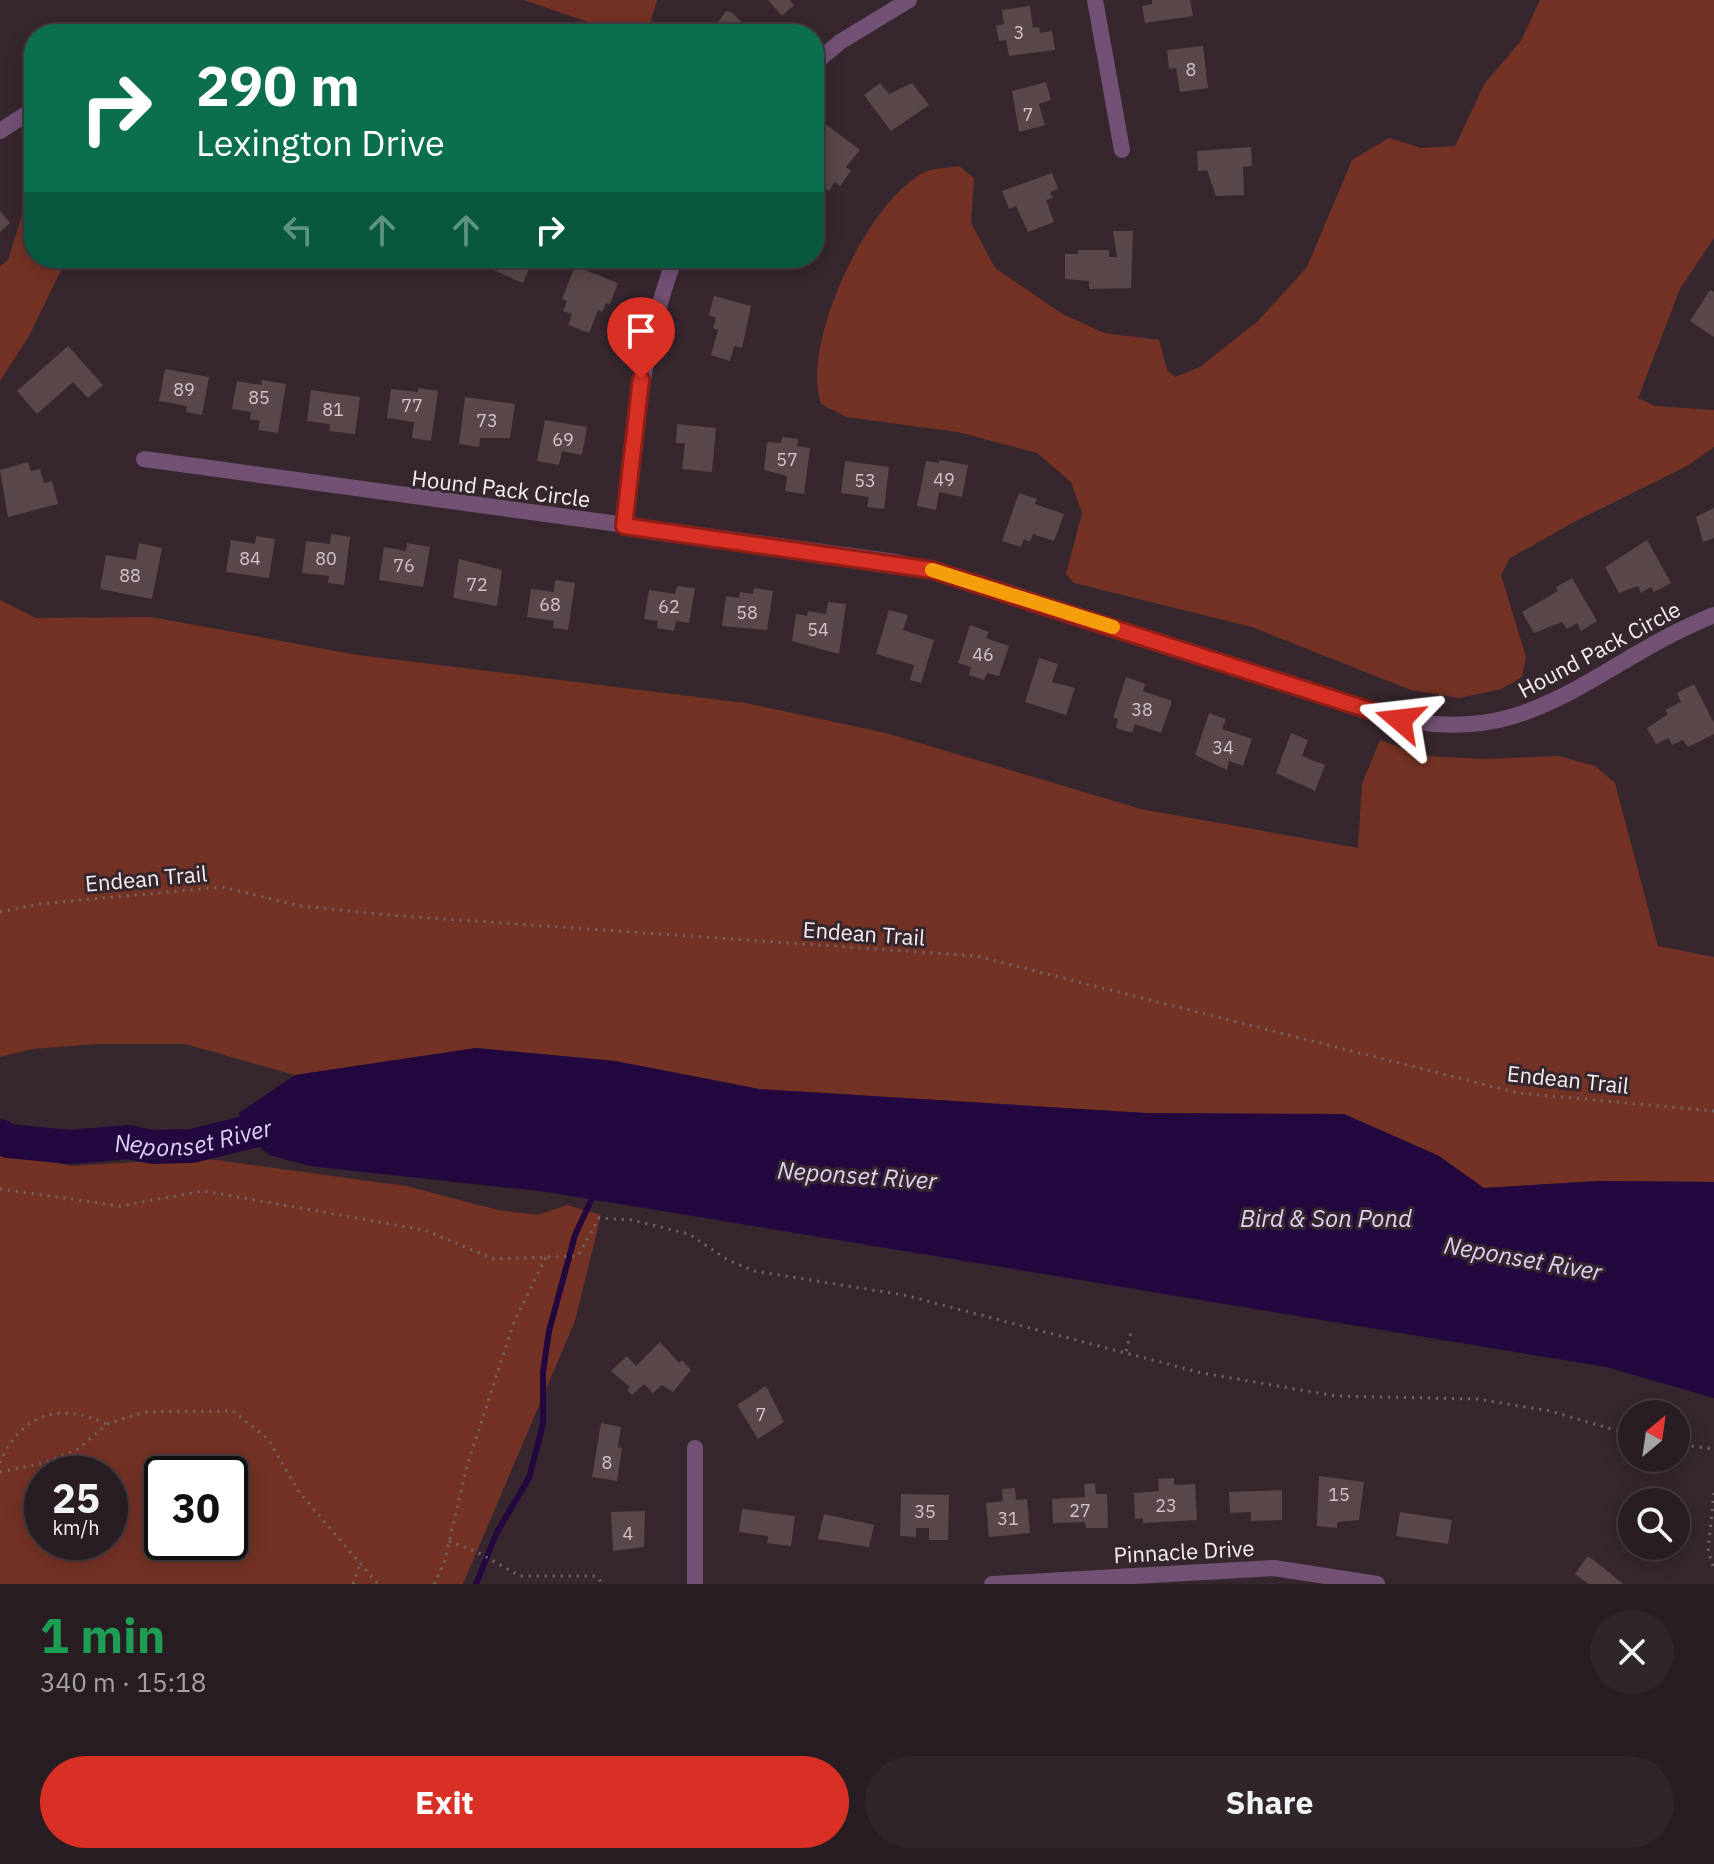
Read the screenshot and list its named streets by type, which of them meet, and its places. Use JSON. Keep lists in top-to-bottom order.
{
  "streets": {
    "street": ["Hound Pack Circle", "Pinnacle Drive"],
    "path": ["Endean Trail"]
  },
  "water": ["Neponset River", "Bird & Son Pond"],
  "house_numbers": [
    "3",
    "8",
    "7",
    "89",
    "85",
    "77",
    "81",
    "73",
    "69",
    "57",
    "49",
    "53",
    "84",
    "80",
    "76",
    "88",
    "72",
    "68",
    "62",
    "58",
    "54",
    "46",
    "38",
    "34",
    "7",
    "8",
    "15",
    "23",
    "27",
    "35",
    "31",
    "4"
  ],
  "north": "top right",
  "page": {
    "turn": ["290 m", "Lexington Drive"],
    "speed": "25 km/h",
    "limit": "30",
    "heading": ["1 min", "340 m · 15:18"],
    "buttons": ["Exit", "Share"]
  }
}
